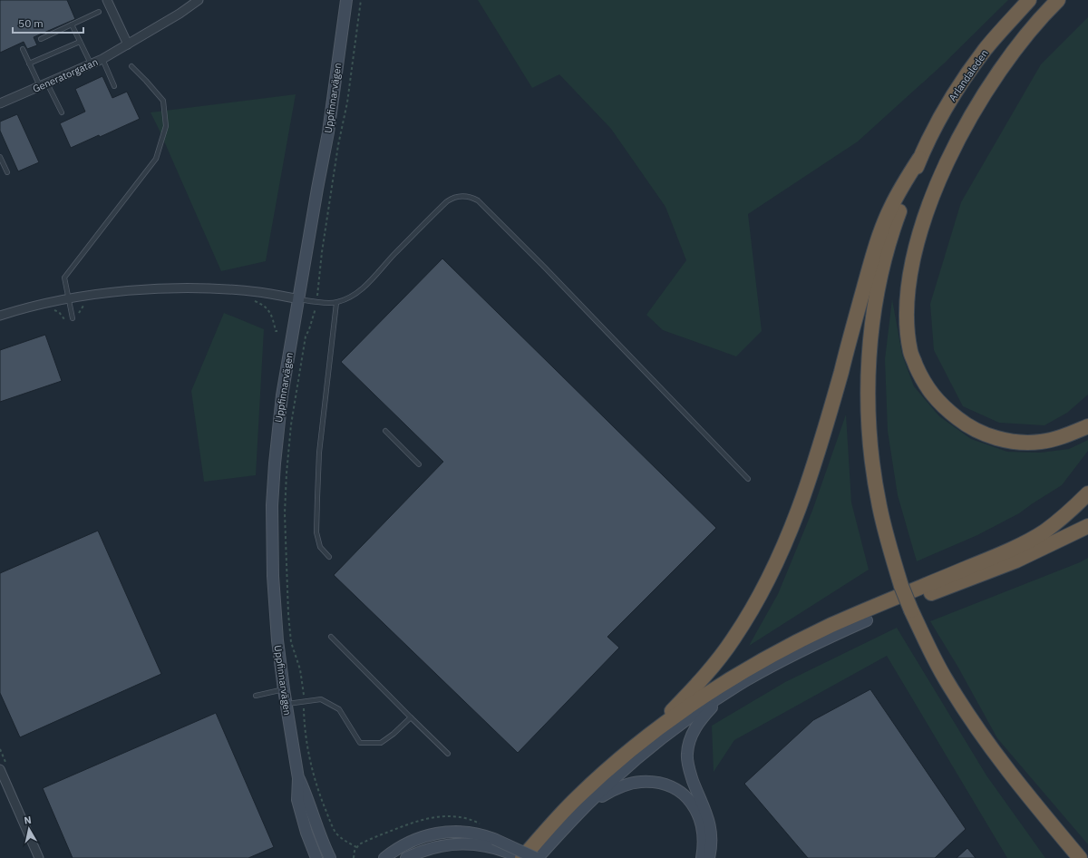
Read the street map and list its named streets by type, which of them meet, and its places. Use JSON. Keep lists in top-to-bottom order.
{
  "streets": {
    "highway": ["Arlandaleden"],
    "main road": ["Uppfinnarvägen"],
    "street": ["Generatorgatan"]
  },
  "scale_bar": "50 m",
  "north": "top"
}
